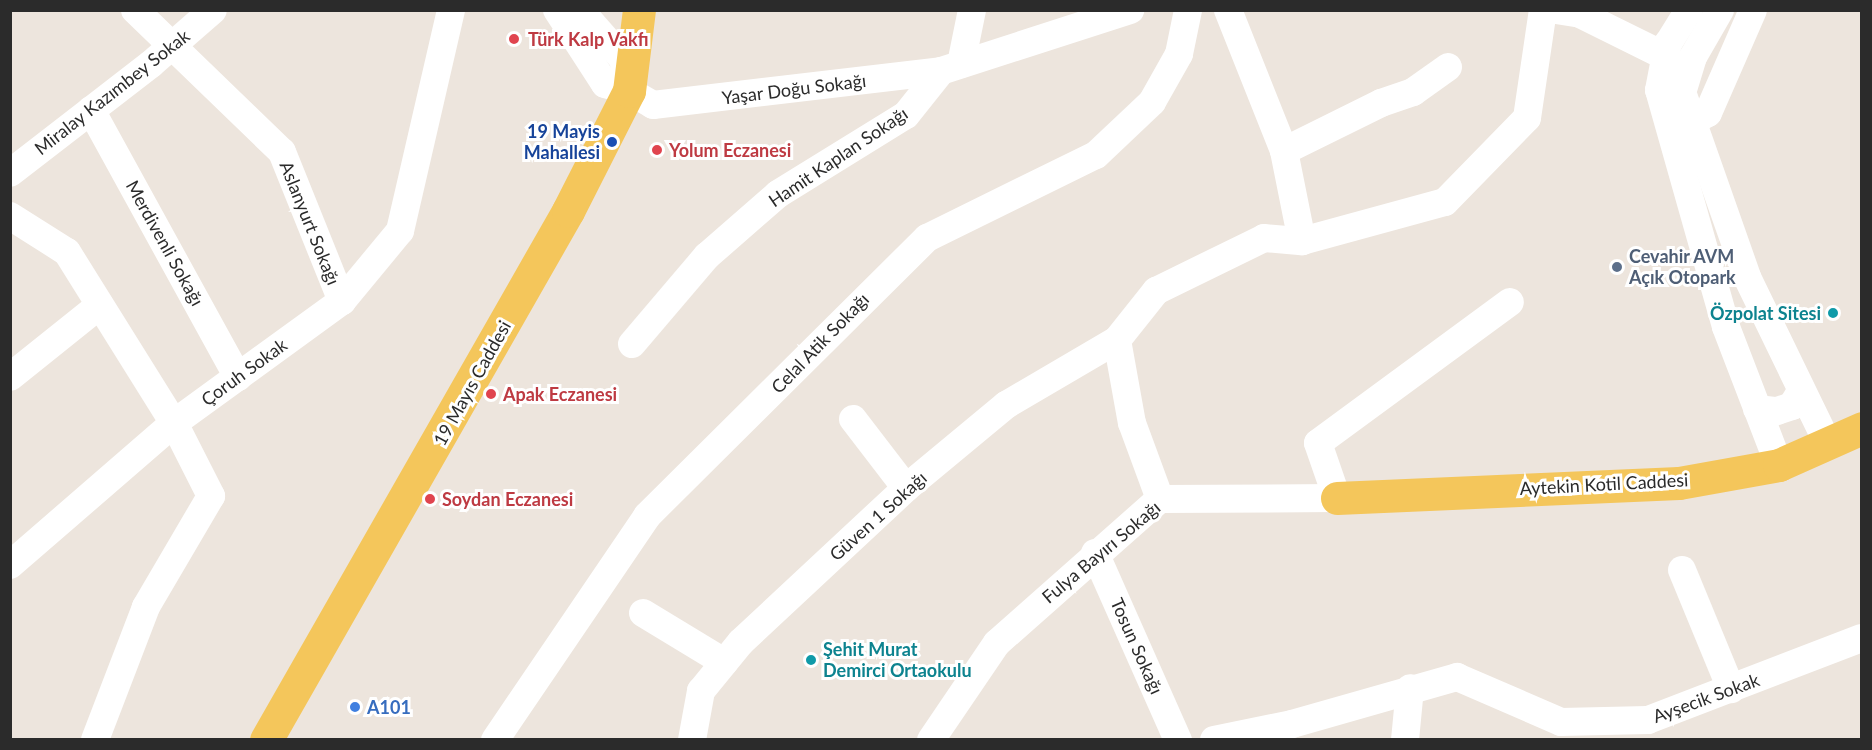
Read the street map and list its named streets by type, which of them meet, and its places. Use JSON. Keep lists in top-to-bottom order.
{
  "streets": {
    "main road": ["19 Mayıs Caddesi", "Aytekin Kotil Caddesi"],
    "street": [
      "Yaşar Doğu Sokağı",
      "Miralay Kazımbey Sokak",
      "Hamit Kaplan Sokağı",
      "Aslanyurt Sokağı",
      "Merdivenli Sokağı",
      "Celal Atik Sokağı",
      "Çoruh Sokak",
      "Güven 1 Sokağı",
      "Fulya Bayırı Sokağı",
      "Tosun Sokağı",
      "Ayşecik Sokak"
    ]
  },
  "crossings": [
    ["Yaşar Doğu Sokağı", "Hamit Kaplan Sokağı"],
    ["Yaşar Doğu Sokağı", "19 Mayıs Caddesi"],
    ["Miralay Kazımbey Sokak", "Aslanyurt Sokağı"],
    ["Miralay Kazımbey Sokak", "Merdivenli Sokağı"],
    ["Aslanyurt Sokağı", "Çoruh Sokak"],
    ["Merdivenli Sokağı", "Çoruh Sokak"],
    ["Aytekin Kotil Caddesi", "Fulya Bayırı Sokağı"],
    ["Fulya Bayırı Sokağı", "Tosun Sokağı"]
  ],
  "places": [
    "Türk Kalp Vakfı",
    "19 Mayis Mahallesi",
    "Yolum Eczanesi",
    "Cevahir AVM Açık Otopark",
    "Özpolat Sitesi",
    "Apak Eczanesi",
    "Soydan Eczanesi",
    "Şehit Murat Demirci Ortaokulu",
    "A101"
  ]
}
